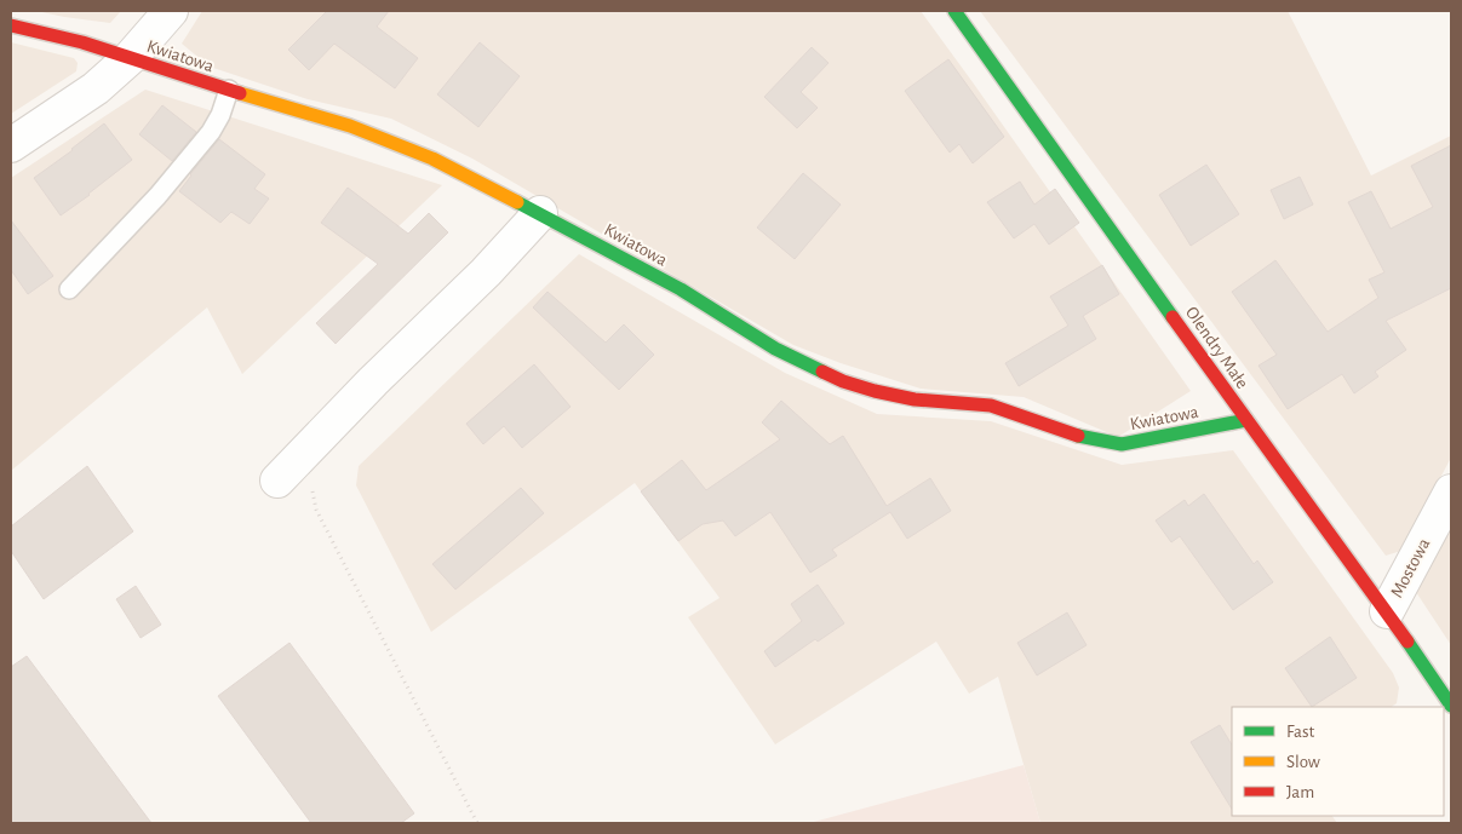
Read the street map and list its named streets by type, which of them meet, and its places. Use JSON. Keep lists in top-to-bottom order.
{
  "streets": {
    "street": ["Kwiatowa", "Olendry Małe", "Mostowa"]
  },
  "crossings": [
    ["Kwiatowa", "Olendry Małe"],
    ["Olendry Małe", "Mostowa"]
  ],
  "legend": ["Fast", "Slow", "Jam"]
}
